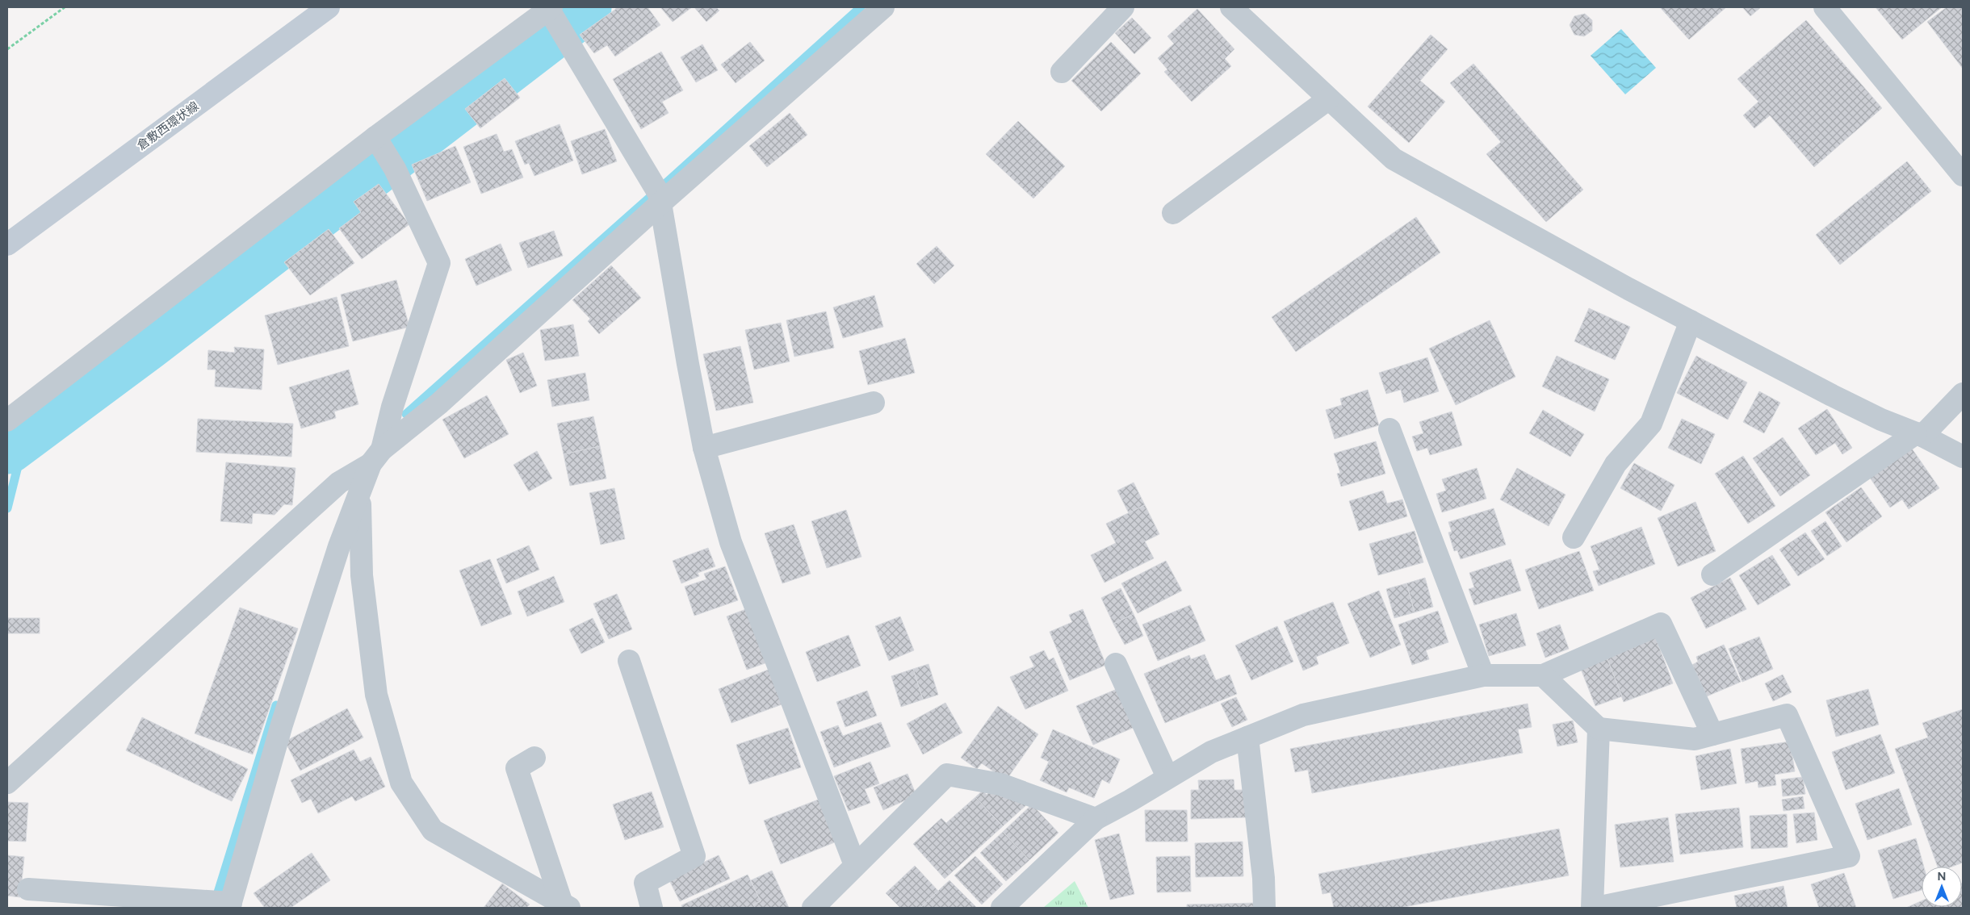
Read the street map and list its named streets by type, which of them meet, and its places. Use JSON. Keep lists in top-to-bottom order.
{
  "streets": {
    "main road": ["倉敷西環状線"]
  },
  "north": "top"
}
